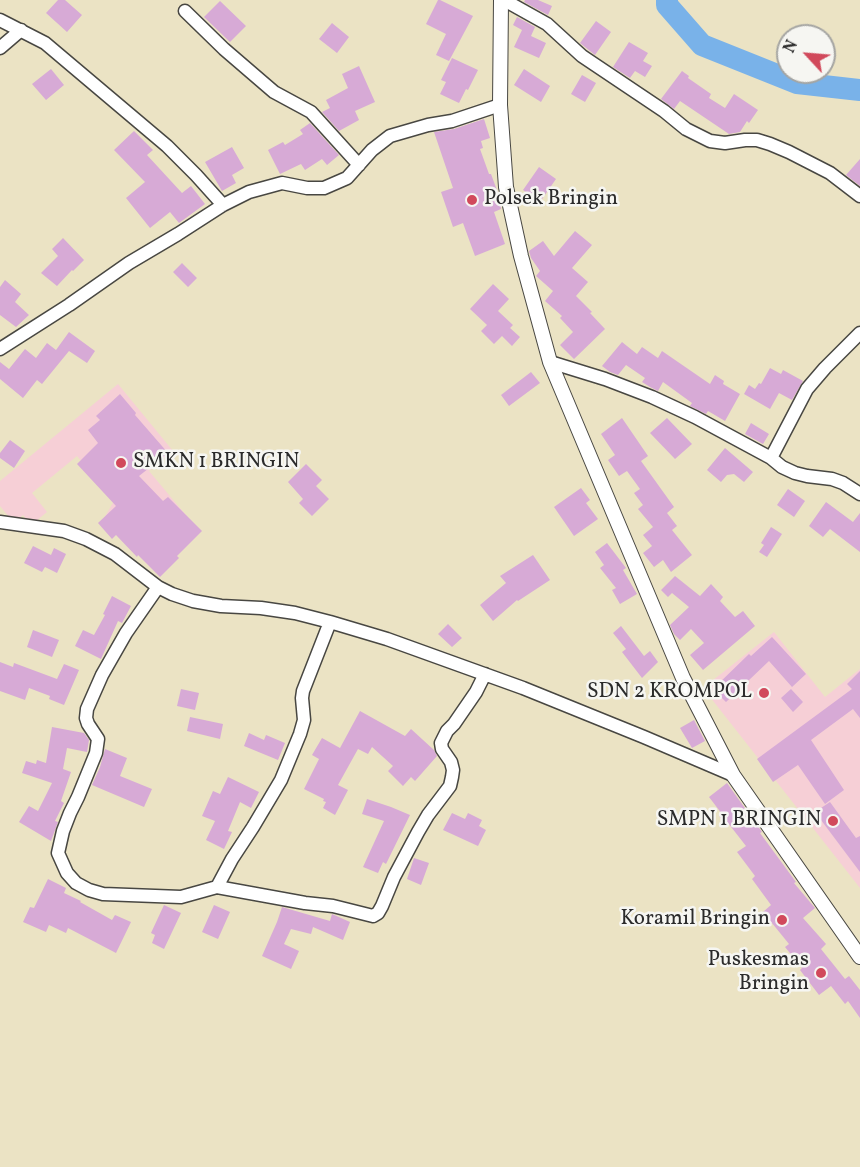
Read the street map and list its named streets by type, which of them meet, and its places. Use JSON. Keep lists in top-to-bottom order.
{
  "places": [
    "Polsek Bringin",
    "SMKN 1 BRINGIN",
    "SDN 2 KROMPOL",
    "SMPN 1 BRINGIN",
    "Koramil Bringin",
    "Puskesmas Bringin"
  ],
  "north": "top left"
}
